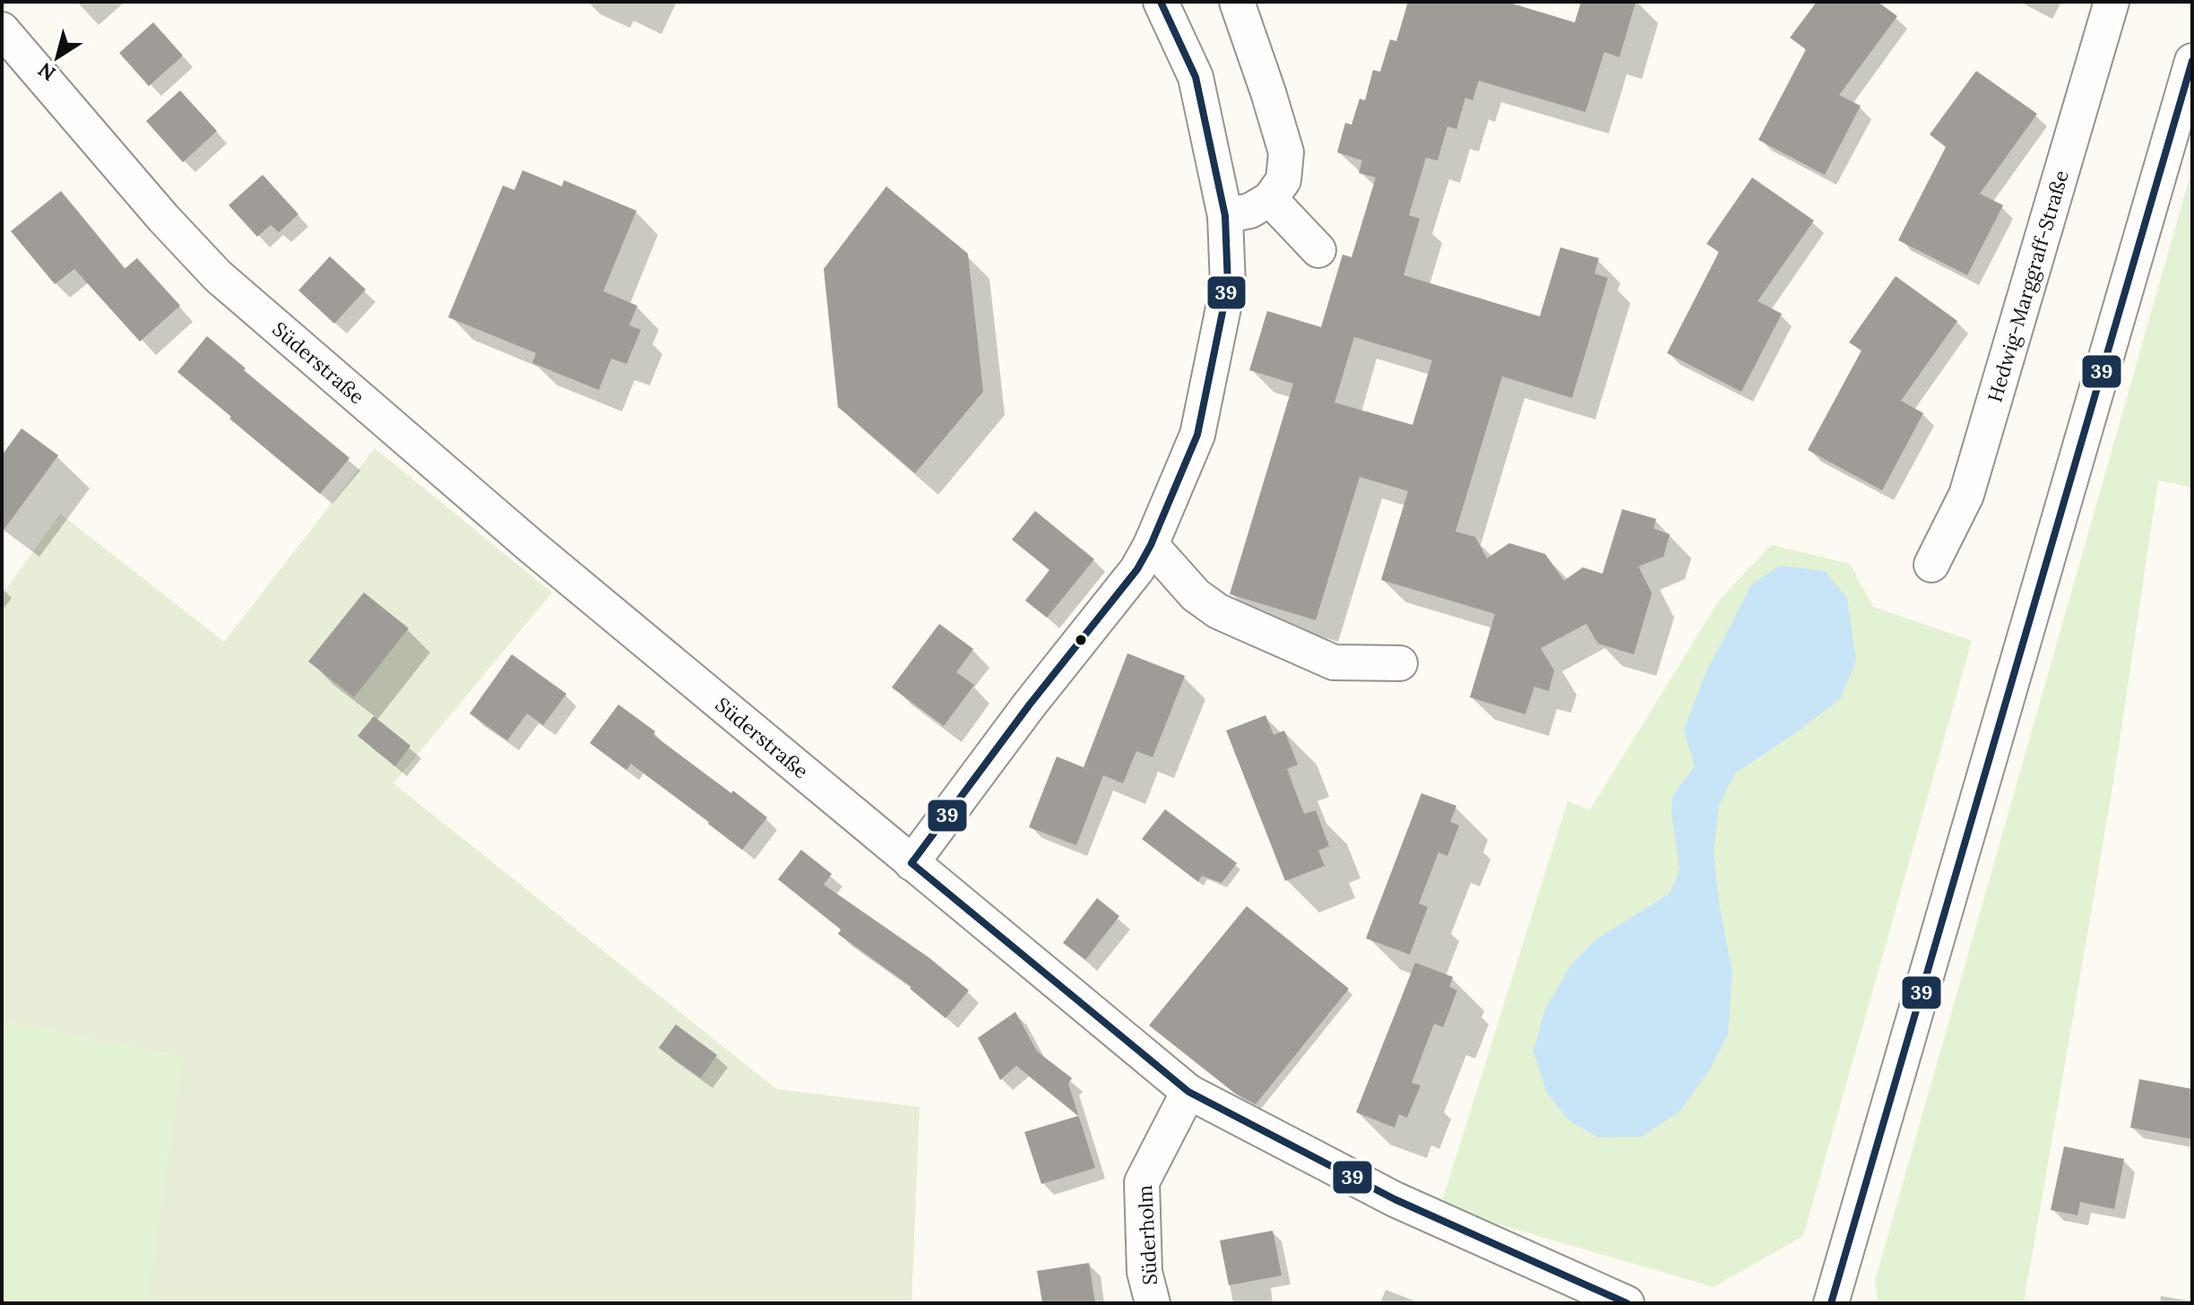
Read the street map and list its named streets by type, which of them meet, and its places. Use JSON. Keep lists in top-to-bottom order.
{
  "streets": {
    "street": ["Hedwig-Marggraff-Straße", "Süderstraße", "Süderholm"]
  },
  "crossings": [
    ["Süderstraße", "Süderholm"]
  ],
  "lines": ["transit line 39"],
  "north": "bottom left"
}
